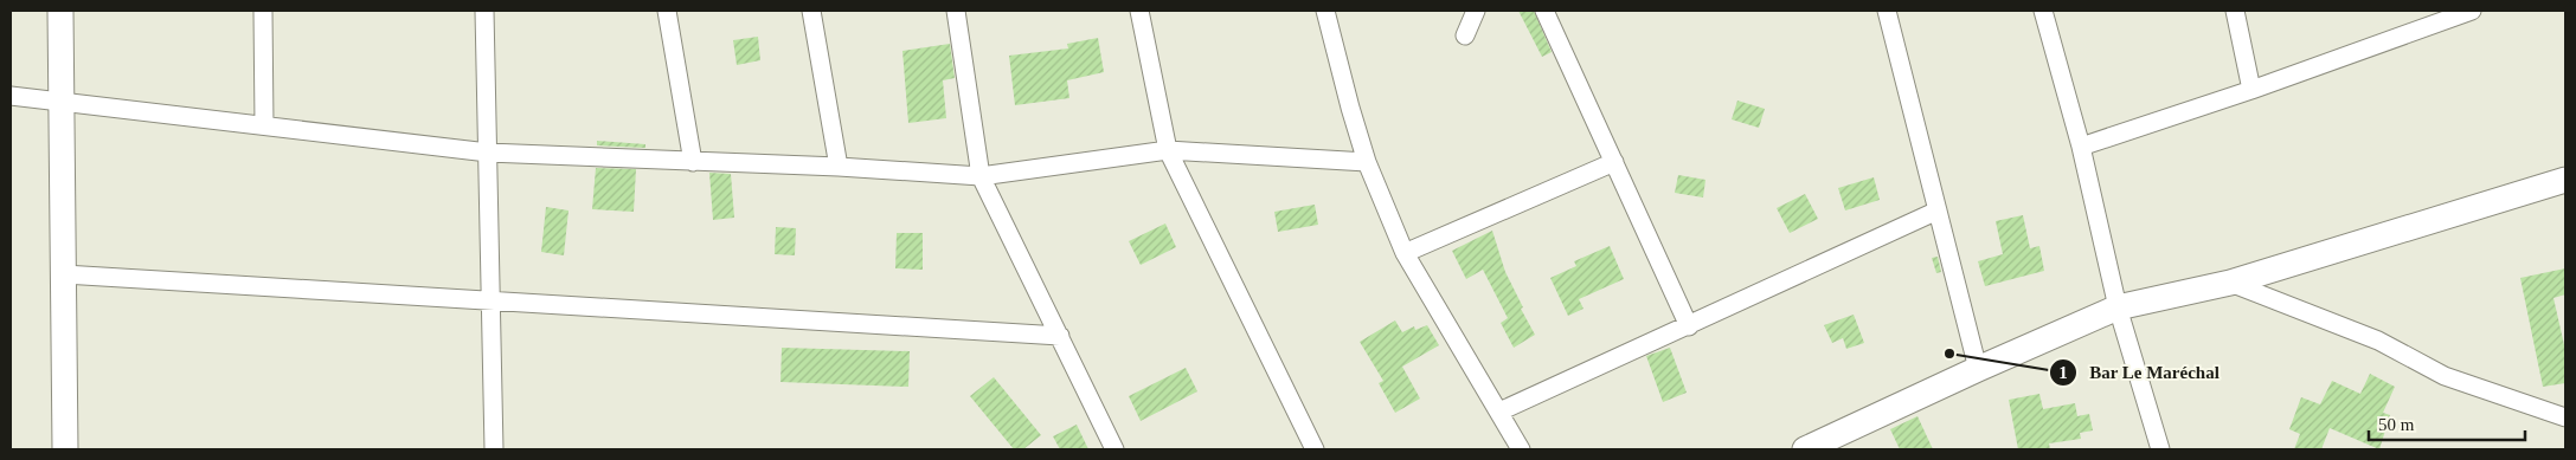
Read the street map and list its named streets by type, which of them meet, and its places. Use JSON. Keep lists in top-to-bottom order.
{
  "places": ["Bar Le Maréchal"],
  "scale_bar": "50 m"
}
